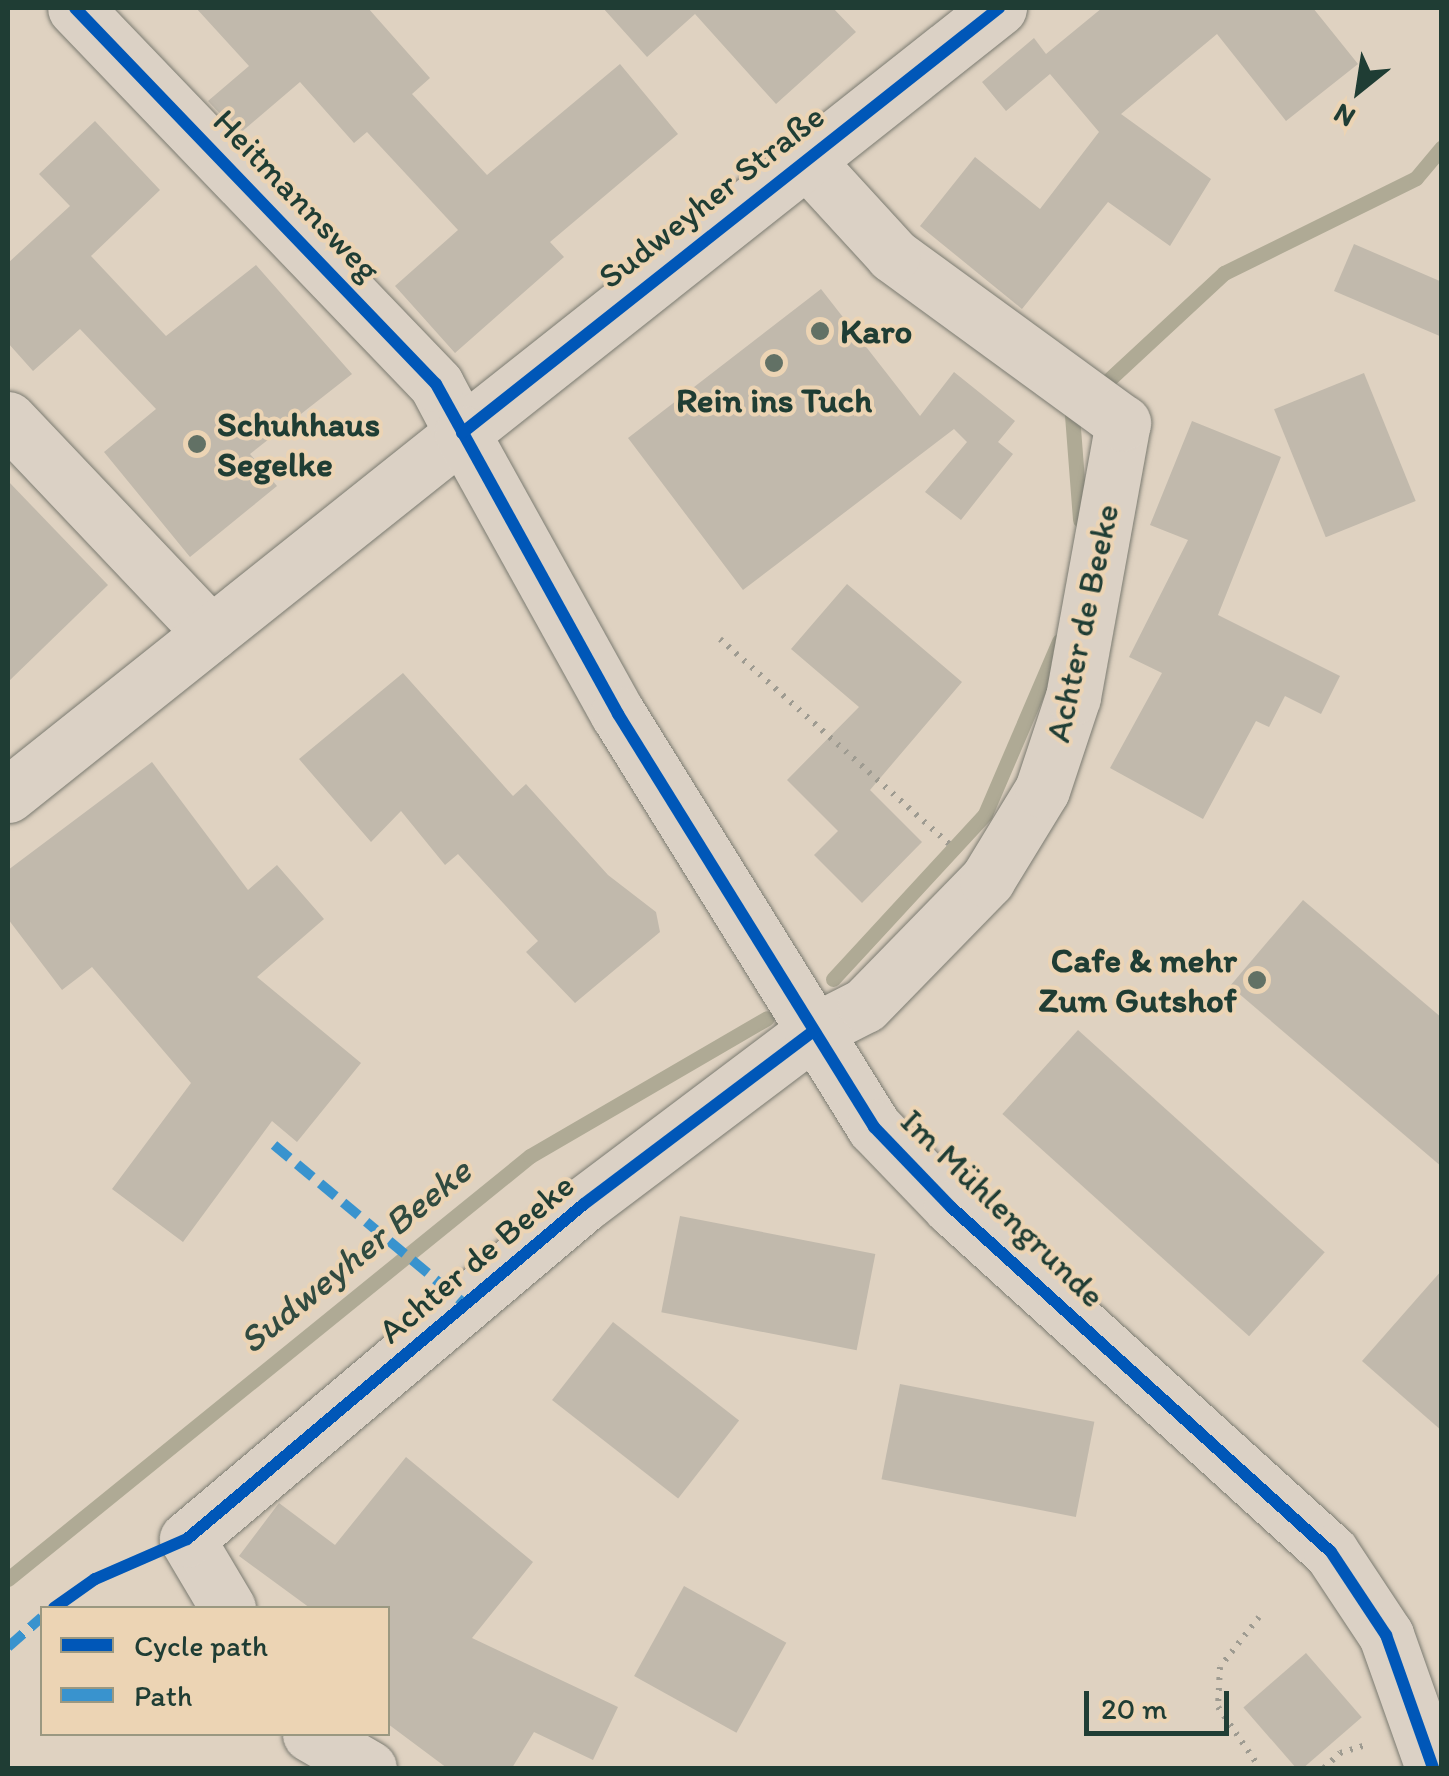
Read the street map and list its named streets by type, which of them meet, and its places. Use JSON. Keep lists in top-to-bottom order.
{
  "streets": {
    "street": [
      "Heitmannsweg",
      "Sudweyher Straße",
      "Achter de Beeke",
      "Im Mühlengrunde"
    ]
  },
  "crossings": [
    ["Heitmannsweg", "Sudweyher Straße"],
    ["Heitmannsweg", "Im Mühlengrunde"],
    ["Sudweyher Straße", "Achter de Beeke"],
    ["Sudweyher Straße", "Im Mühlengrunde"],
    ["Achter de Beeke", "Im Mühlengrunde"]
  ],
  "water": ["Sudweyher Beeke"],
  "places": [
    "Karo",
    "Rein ins Tuch",
    "Schuhhaus Segelke",
    "Cafe & mehr Zum Gutshof"
  ],
  "legend": ["Cycle path", "Path"],
  "scale_bar": "20 m",
  "north": "bottom left"
}
